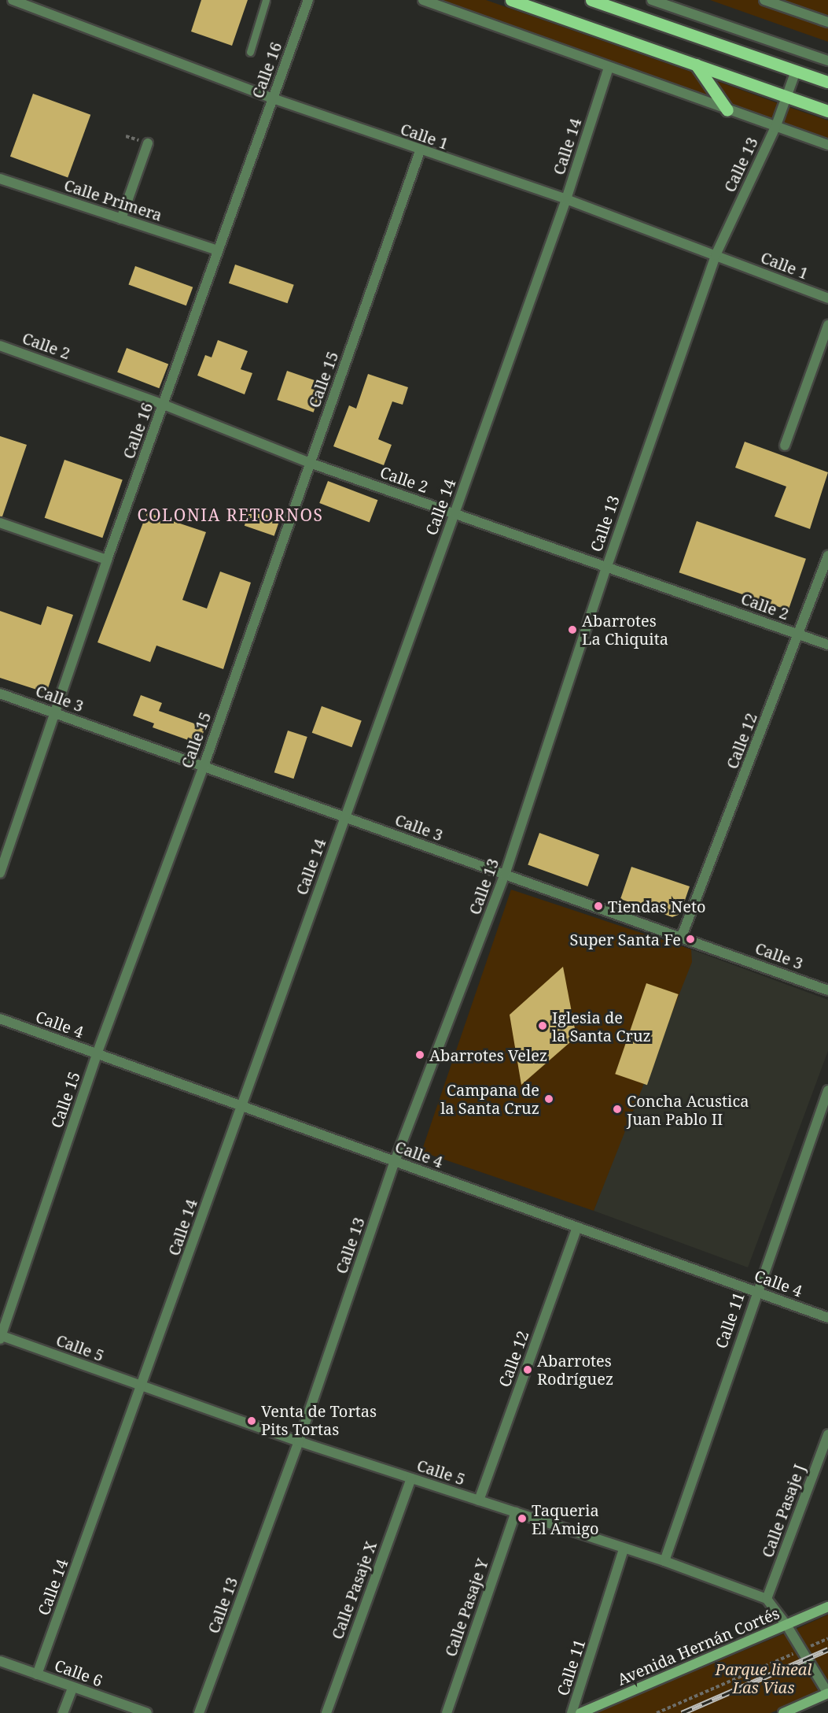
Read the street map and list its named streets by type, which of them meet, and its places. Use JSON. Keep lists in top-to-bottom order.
{
  "streets": {
    "main road": ["Avenida Hernán Cortés"],
    "street": [
      "Calle 16",
      "Calle 1",
      "Calle 14",
      "Calle 13",
      "Calle Primera",
      "Calle 2",
      "Calle 15",
      "Calle 3",
      "Calle 12",
      "Calle 4",
      "Calle 11",
      "Calle 5",
      "Calle Pasaje J",
      "Calle Pasaje X",
      "Calle Pasaje Y",
      "Calle 6"
    ]
  },
  "crossings": [
    ["Calle 16", "Calle 1"],
    ["Calle 16", "Calle Primera"],
    ["Calle 16", "Calle 2"],
    ["Calle 16", "Calle 3"],
    ["Calle 1", "Calle 14"],
    ["Calle 1", "Calle 13"],
    ["Calle 1", "Calle 15"],
    ["Calle 14", "Calle 2"],
    ["Calle 14", "Calle 3"],
    ["Calle 14", "Calle 4"],
    ["Calle 14", "Calle 5"],
    ["Calle 14", "Calle 6"],
    ["Calle 13", "Calle 2"],
    ["Calle 13", "Calle 3"],
    ["Calle 13", "Calle 4"],
    ["Calle 13", "Calle 5"],
    ["Calle 2", "Calle 15"],
    ["Calle 2", "Calle 12"],
    ["Calle 15", "Calle 3"],
    ["Calle 15", "Calle 4"],
    ["Calle 15", "Calle 5"],
    ["Calle 3", "Calle 12"],
    ["Calle 12", "Calle 4"],
    ["Calle 12", "Calle 5"],
    ["Calle 4", "Calle 11"],
    ["Calle 11", "Calle 5"],
    ["Calle 5", "Calle Pasaje J"],
    ["Calle 5", "Calle Pasaje X"],
    ["Calle 5", "Calle Pasaje Y"]
  ],
  "districts": ["COLONIA RETORNOS"],
  "parks": ["Parque lineal Las Vias"],
  "places": [
    "Abarrotes La Chiquita",
    "Tiendas Neto",
    "Super Santa Fe",
    "Iglesia de la Santa Cruz",
    "Abarrotes Velez",
    "Campana de la Santa Cruz",
    "Concha Acustica Juan Pablo II",
    "Abarrotes Rodríguez",
    "Venta de Tortas Pits Tortas",
    "Taqueria El Amigo"
  ]
}
